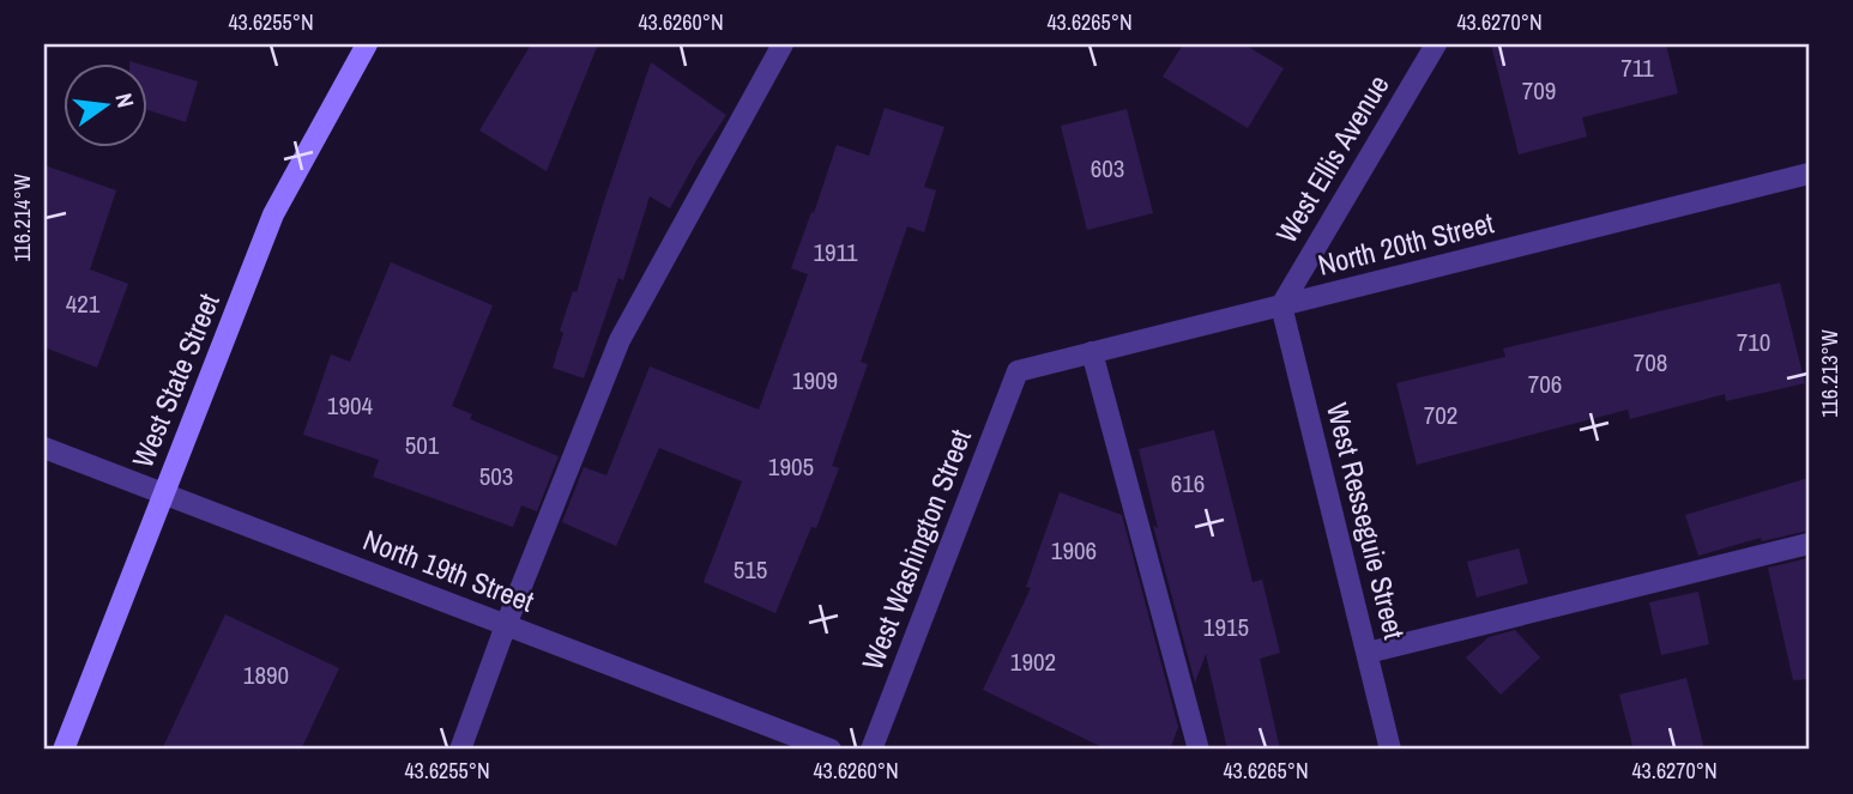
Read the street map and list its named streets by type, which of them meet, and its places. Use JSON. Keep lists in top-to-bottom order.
{
  "streets": {
    "main road": ["West State Street"],
    "street": [
      "West Ellis Avenue",
      "North 20th Street",
      "West Resseguie Street",
      "West Washington Street",
      "North 19th Street"
    ]
  },
  "crossings": [
    ["West Ellis Avenue", "North 20th Street"],
    ["West Ellis Avenue", "West Resseguie Street"],
    ["North 20th Street", "West Resseguie Street"],
    ["North 20th Street", "West Washington Street"],
    ["West State Street", "North 19th Street"]
  ],
  "house_numbers": [
    "711",
    "709",
    "603",
    "1911",
    "421",
    "710",
    "708",
    "1909",
    "706",
    "1904",
    "702",
    "501",
    "1905",
    "503",
    "616",
    "1906",
    "515",
    "1915",
    "1902",
    "1890"
  ],
  "north": "right",
  "coordinates": [
    "43.6255°N",
    "43.6260°N",
    "43.6265°N",
    "43.6270°N",
    "116.214°W",
    "116.213°W"
  ]
}
